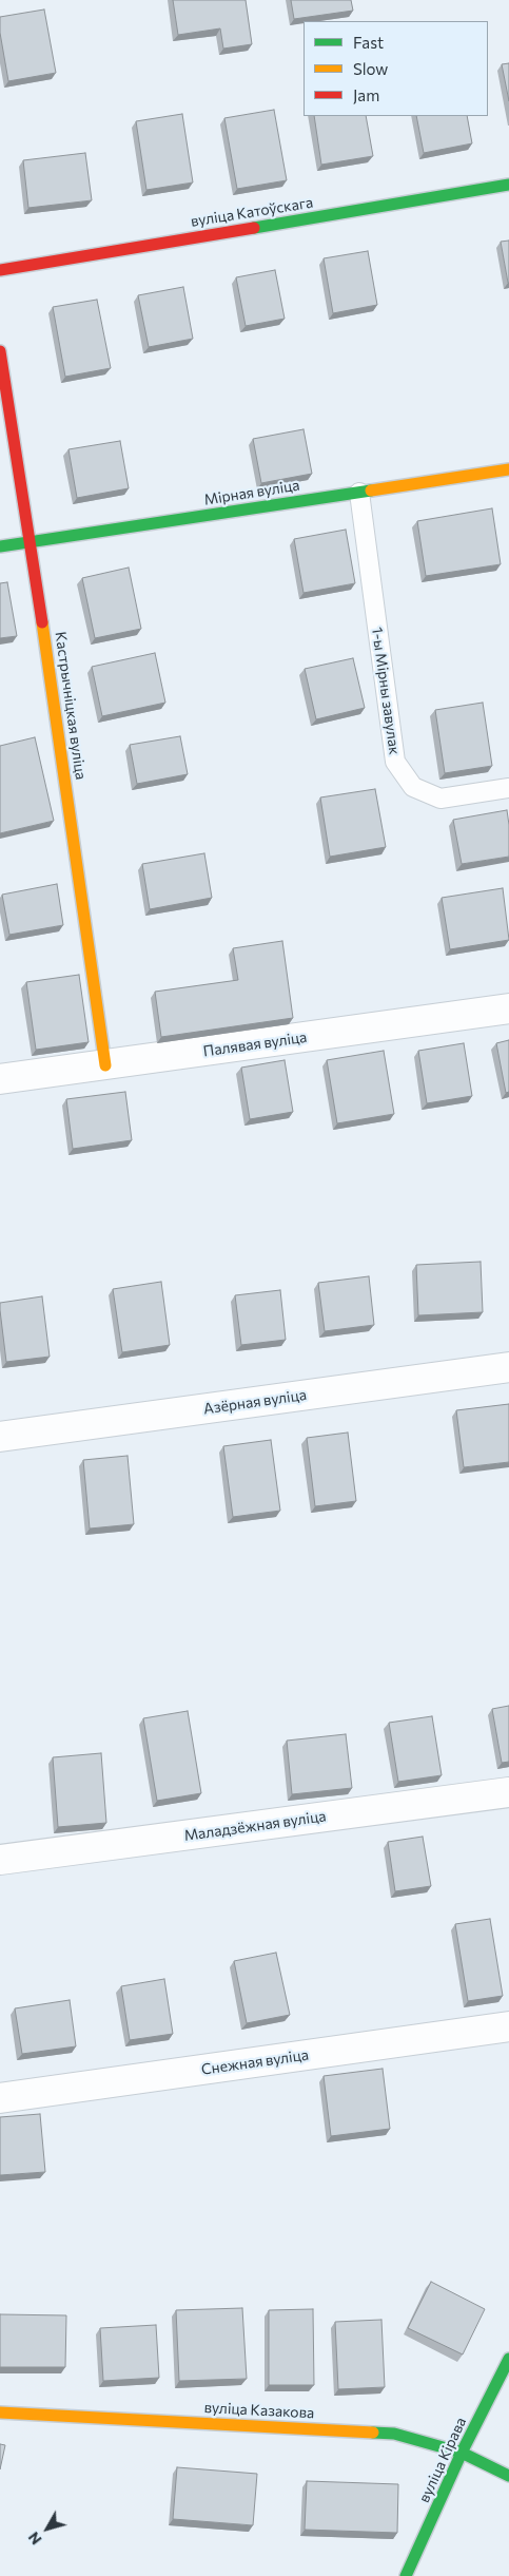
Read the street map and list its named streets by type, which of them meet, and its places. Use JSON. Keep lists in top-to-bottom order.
{
  "streets": {
    "street": [
      "вуліца Катоўскага",
      "Мірная вуліца",
      "Кастрычніцкая вуліца",
      "Палявая вуліца",
      "Азёрная вуліца",
      "Маладзёжная вуліца",
      "Снежная вуліца",
      "вуліца Казакова",
      "вуліца Кірава"
    ],
    "lane": ["1-ы Мірны завулак"]
  },
  "crossings": [
    ["Мірная вуліца", "1-ы Мірны завулак"],
    ["Мірная вуліца", "Кастрычніцкая вуліца"],
    ["Кастрычніцкая вуліца", "Палявая вуліца"],
    ["вуліца Казакова", "вуліца Кірава"]
  ],
  "legend": ["Fast", "Slow", "Jam"],
  "north": "bottom left"
}
